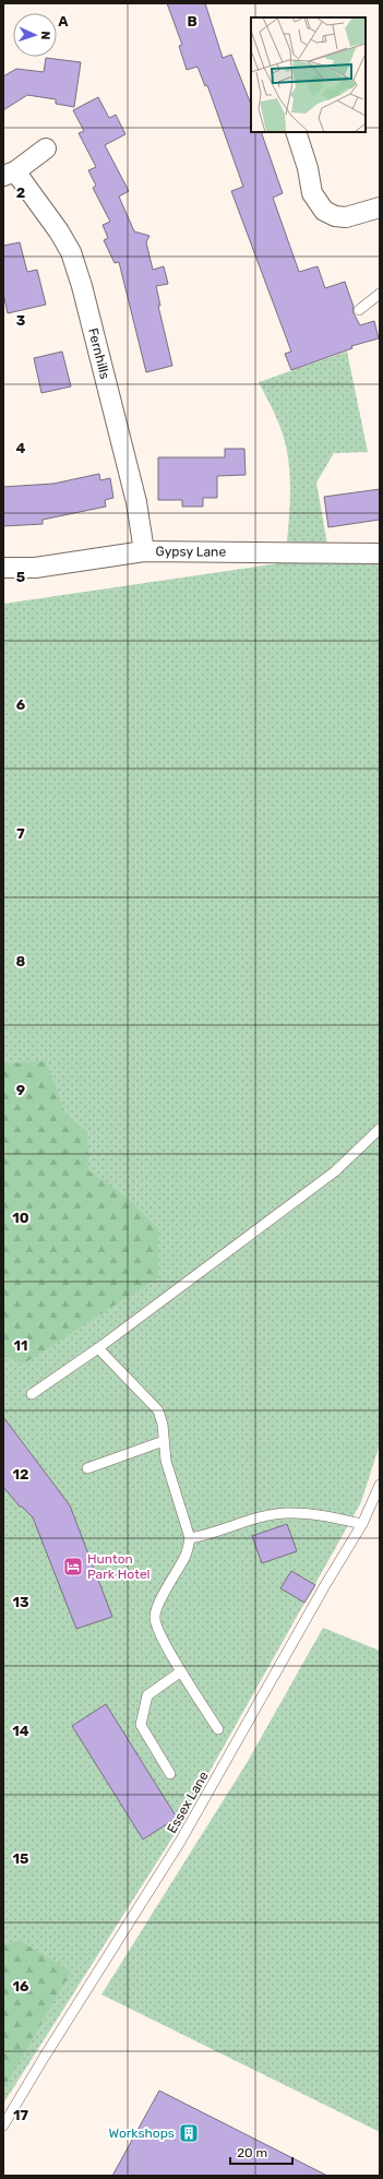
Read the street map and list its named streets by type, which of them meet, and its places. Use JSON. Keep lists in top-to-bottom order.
{
  "streets": {
    "street": ["Fernhills", "Gypsy Lane"],
    "lane": ["Essex Lane"]
  },
  "crossings": [
    ["Fernhills", "Gypsy Lane"]
  ],
  "places": {
    "hotel": ["Hunton Park Hotel"],
    "building": ["Workshops"]
  },
  "scale_bar": "20 m",
  "north": "right",
  "grid": {
    "columns": ["A", "B"],
    "rows": [
      "2",
      "3",
      "4",
      "5",
      "6",
      "7",
      "8",
      "9",
      "10",
      "11",
      "12",
      "13",
      "14",
      "15",
      "16",
      "17"
    ]
  }
}
